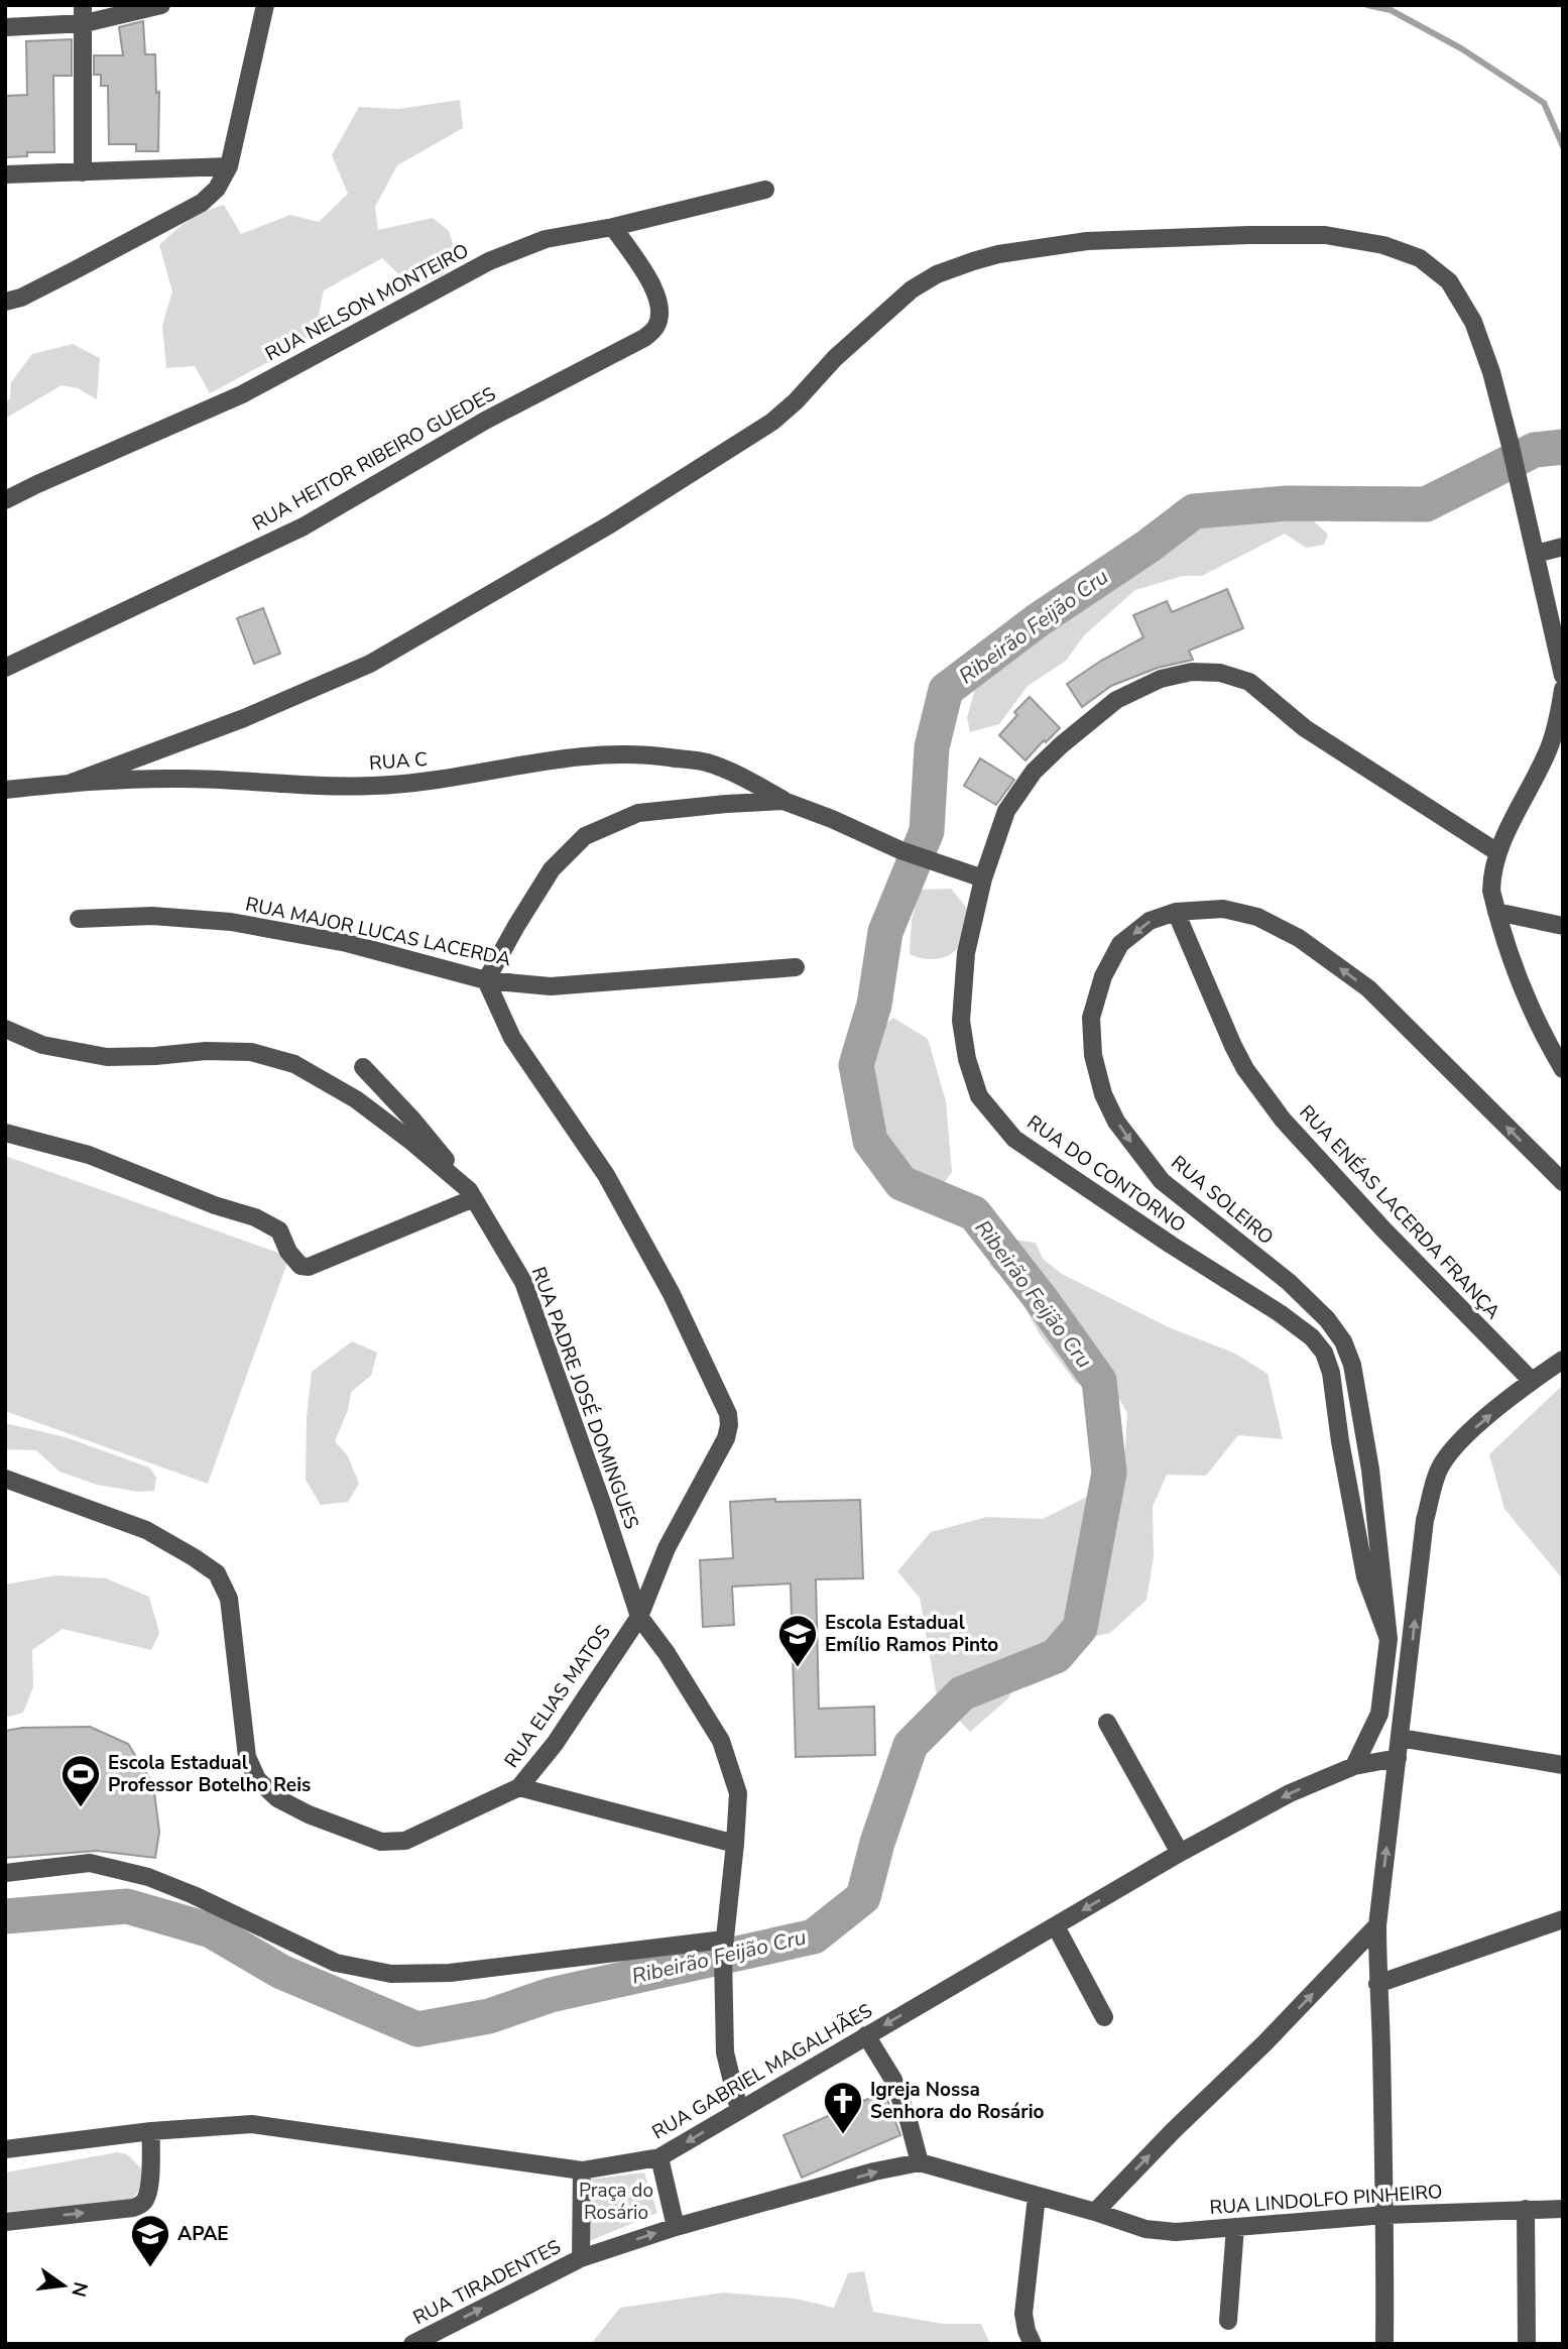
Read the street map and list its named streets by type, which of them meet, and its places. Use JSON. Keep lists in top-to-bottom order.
{
  "streets": {
    "street": [
      "RUA NELSON MONTEIRO",
      "RUA HEITOR RIBEIRO GUEDES",
      "RUA C",
      "RUA MAJOR LUCAS LACERDA",
      "RUA DO CONTORNO",
      "RUA SOLEIRO",
      "RUA ENÉAS LACERDA FRANÇA",
      "RUA PADRE JOSÉ DOMINGUES",
      "RUA ELIAS MATOS",
      "RUA GABRIEL MAGALHÃES",
      "RUA LINDOLFO PINHEIRO",
      "RUA TIRADENTES"
    ]
  },
  "crossings": [
    ["RUA NELSON MONTEIRO", "RUA HEITOR RIBEIRO GUEDES"],
    ["RUA MAJOR LUCAS LACERDA", "RUA ELIAS MATOS"],
    ["RUA DO CONTORNO", "RUA SOLEIRO"],
    ["RUA SOLEIRO", "RUA ENÉAS LACERDA FRANÇA"],
    ["RUA SOLEIRO", "RUA GABRIEL MAGALHÃES"],
    ["RUA PADRE JOSÉ DOMINGUES", "RUA ELIAS MATOS"],
    ["RUA PADRE JOSÉ DOMINGUES", "RUA GABRIEL MAGALHÃES"],
    ["RUA LINDOLFO PINHEIRO", "RUA TIRADENTES"]
  ],
  "one_way": ["RUA GABRIEL MAGALHÃES", "RUA TIRADENTES"],
  "water": ["Ribeirão Feijão Cru"],
  "parks": ["Praça do Rosário"],
  "places": {
    "school or university": ["Escola Estadual Emílio Ramos Pinto", "APAE"],
    "sports": ["Escola Estadual Professor Botelho Reis"],
    "church": ["Igreja Nossa Senhora do Rosário"]
  },
  "north": "right"
}
